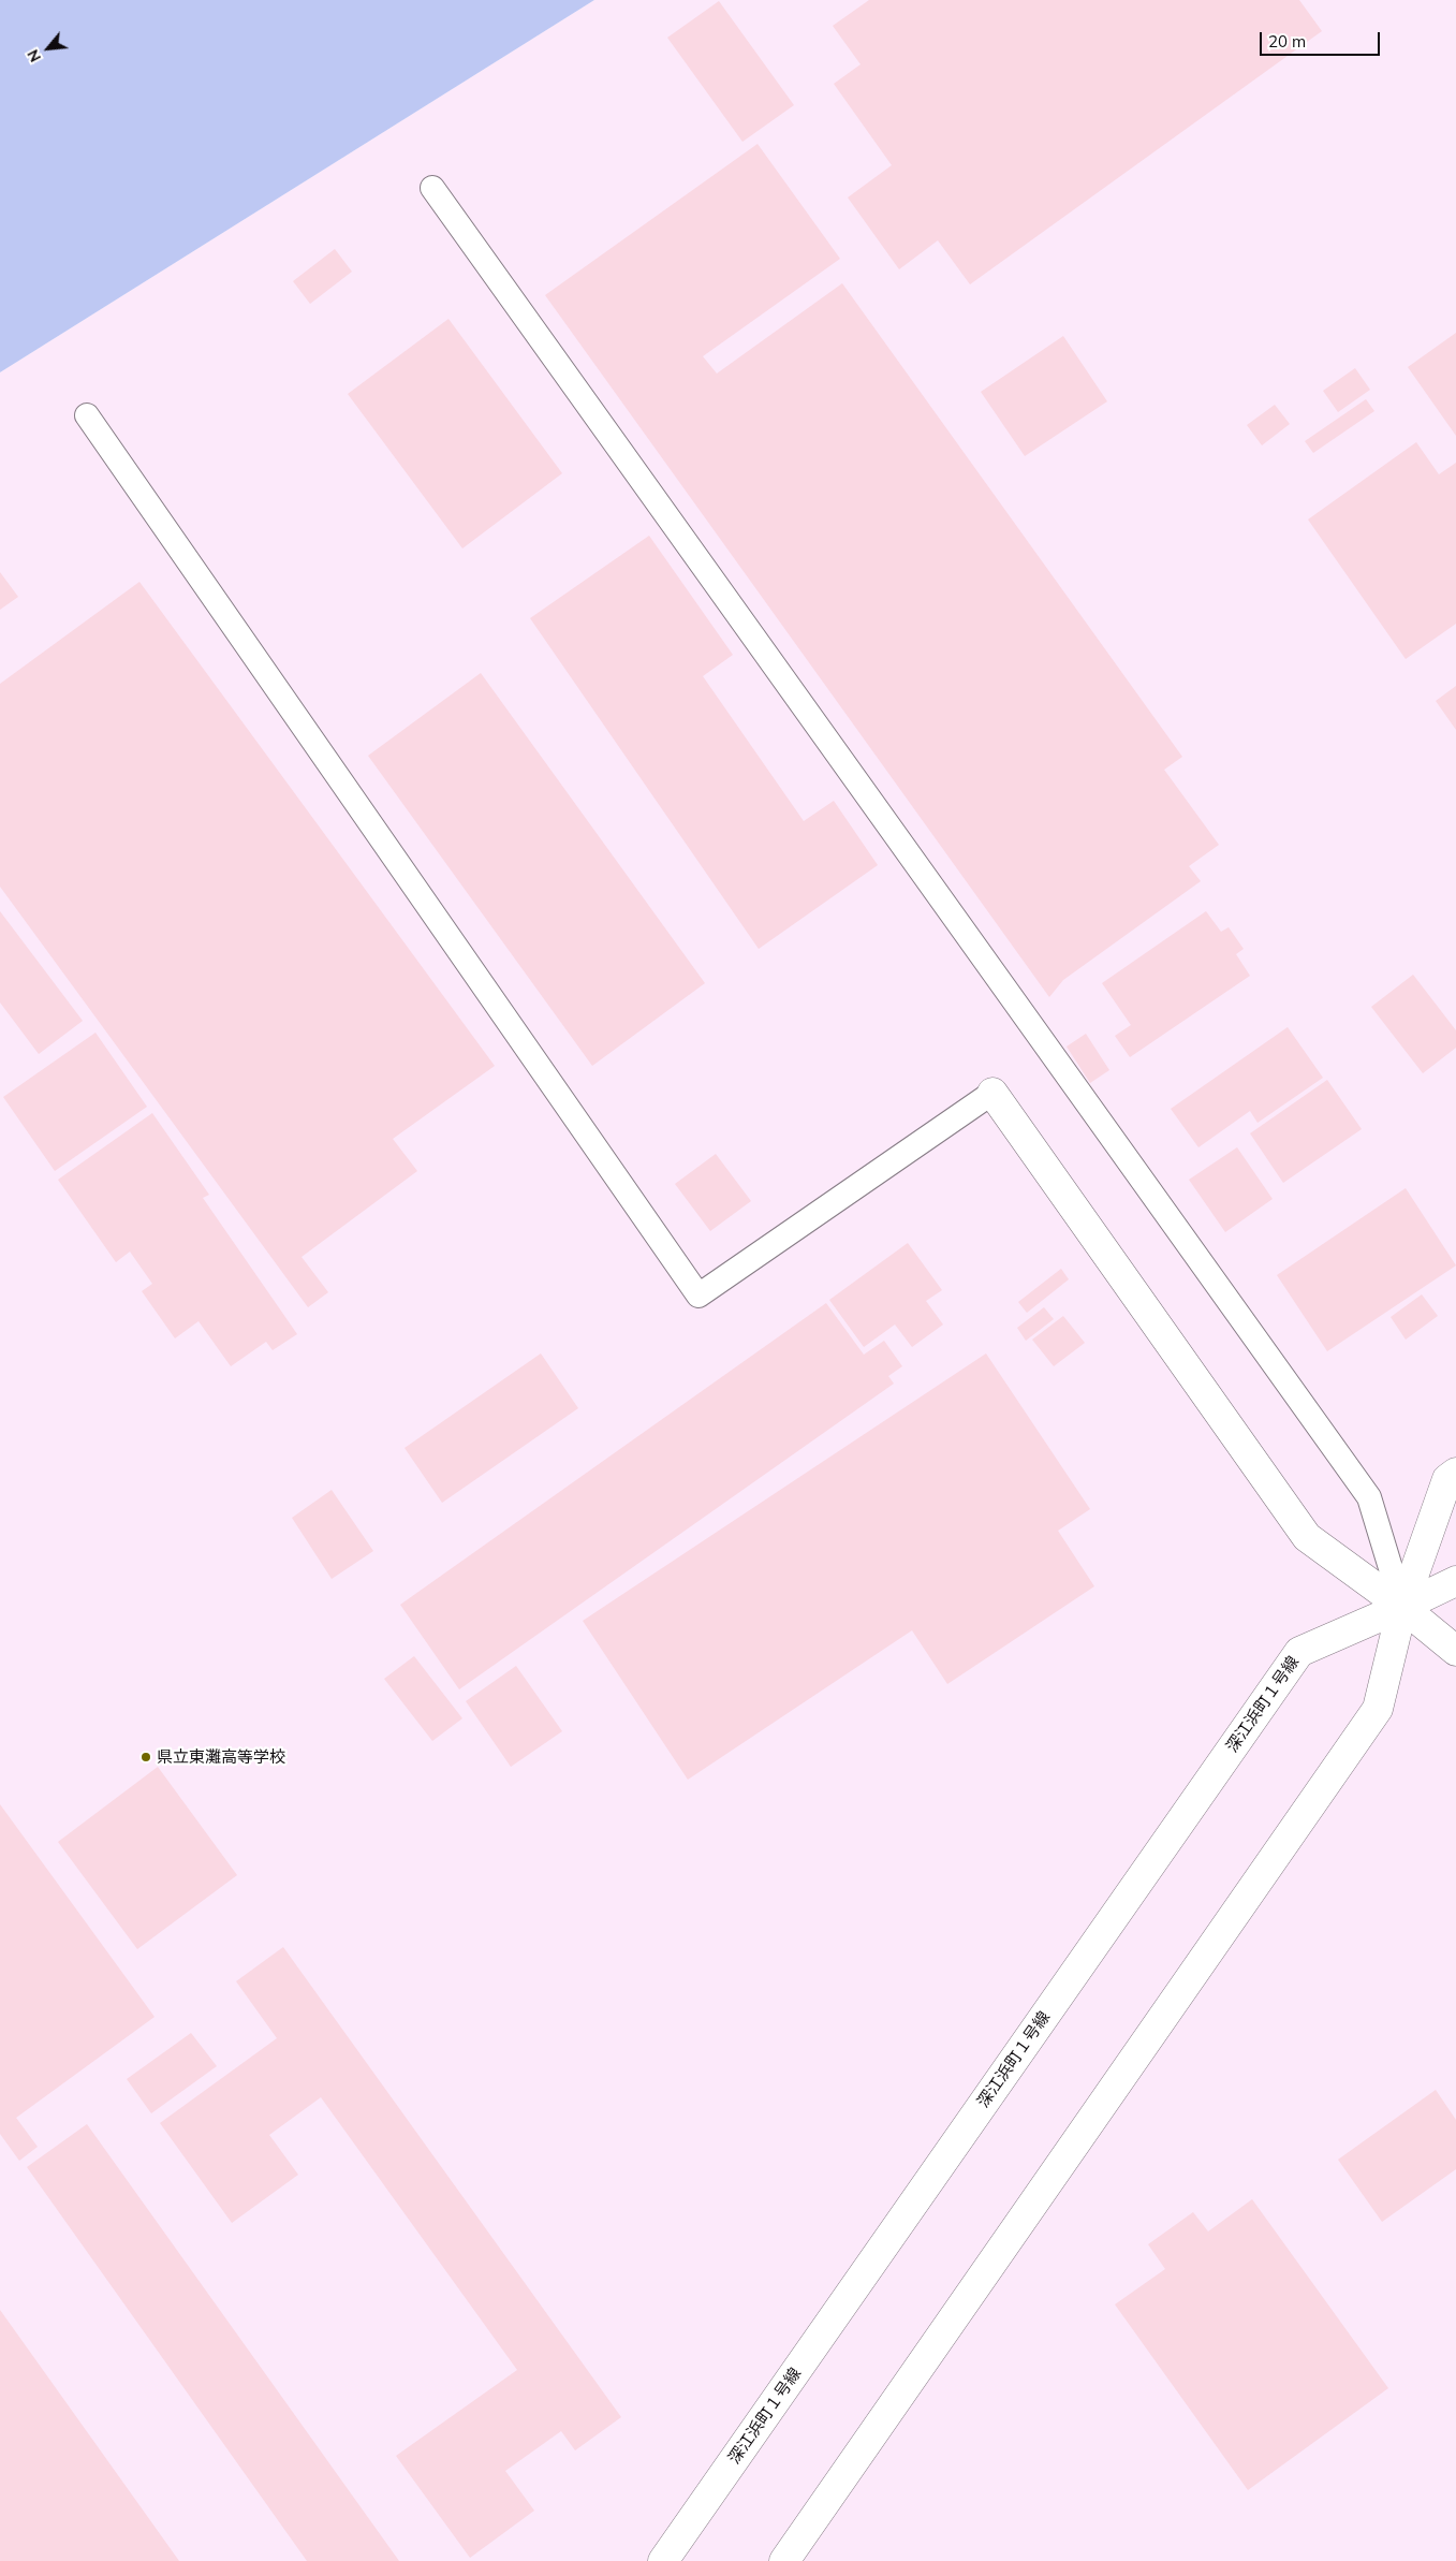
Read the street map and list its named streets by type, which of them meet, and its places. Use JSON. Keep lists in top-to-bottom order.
{
  "streets": {
    "street": ["深江浜町１号線"]
  },
  "places": ["県立東灘高等学校"],
  "scale_bar": "20 m",
  "north": "bottom left"
}
